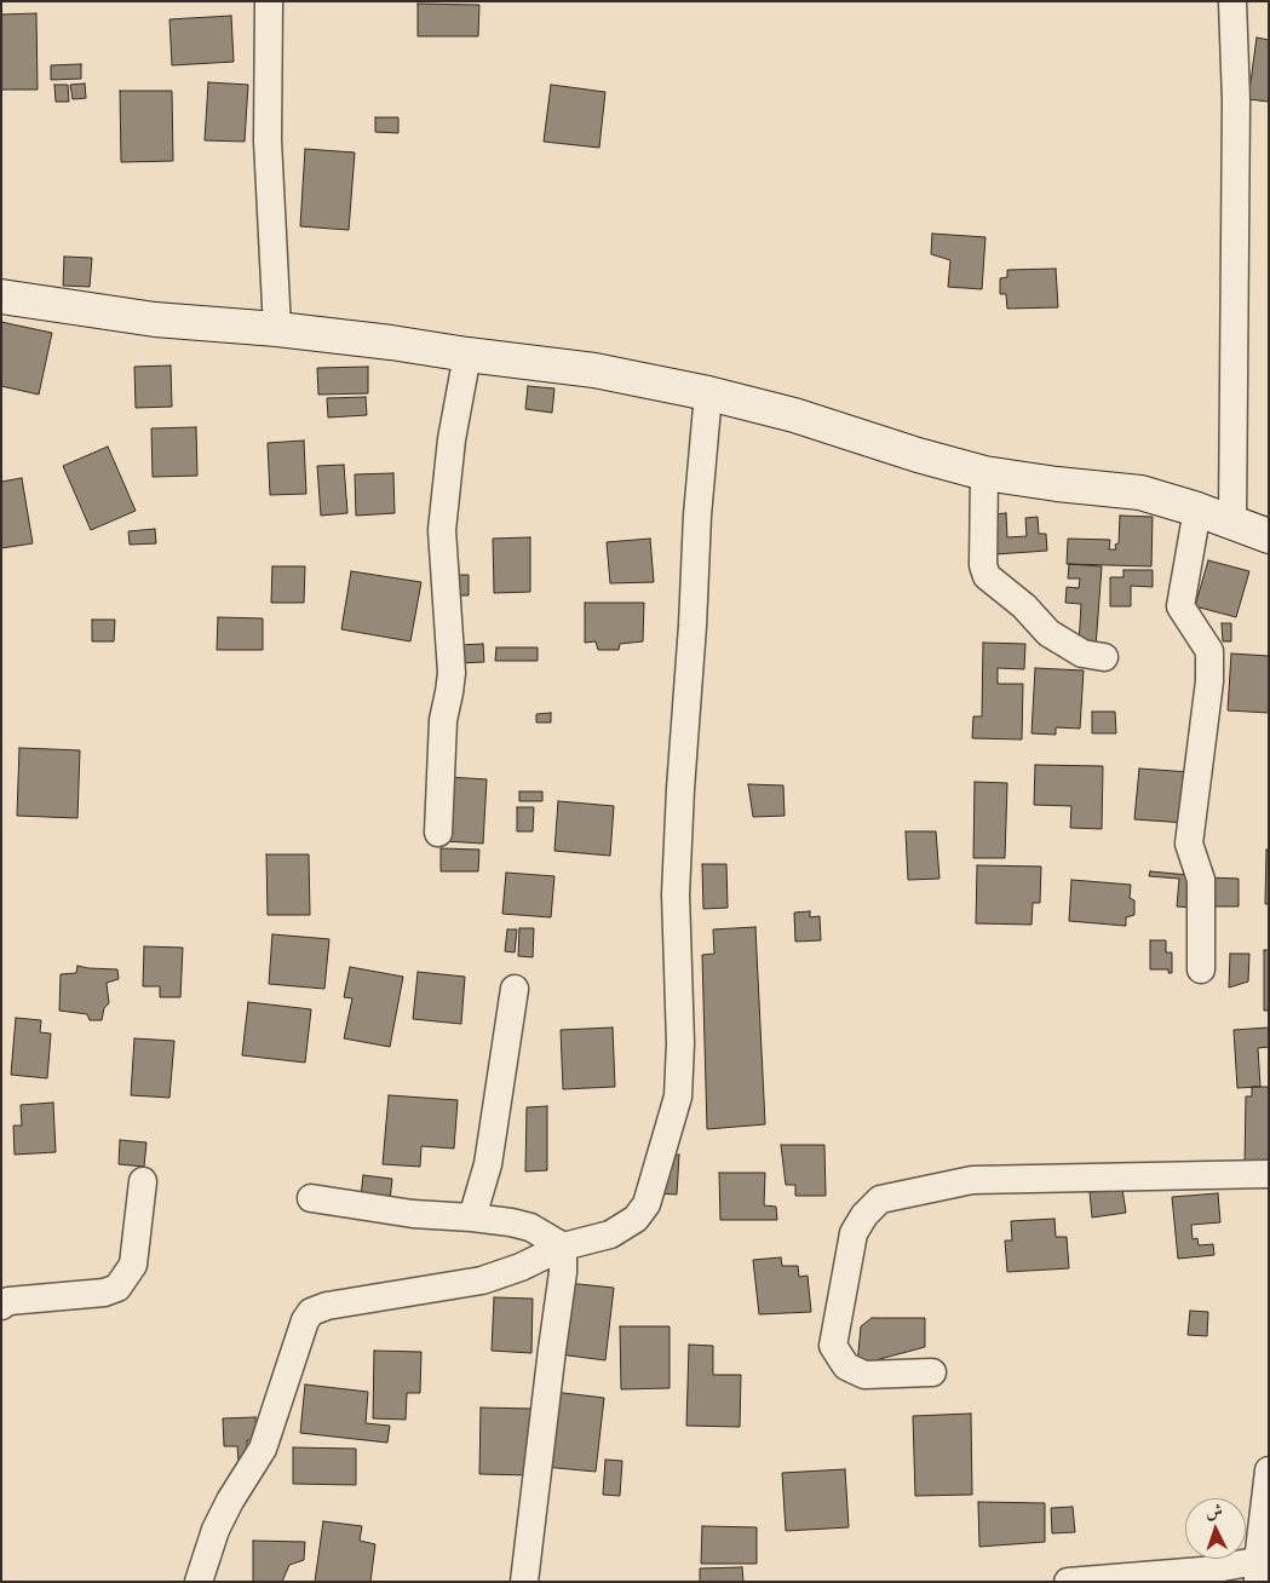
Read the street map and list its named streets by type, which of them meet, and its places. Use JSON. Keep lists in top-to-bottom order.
{
  "north": "top"
}
